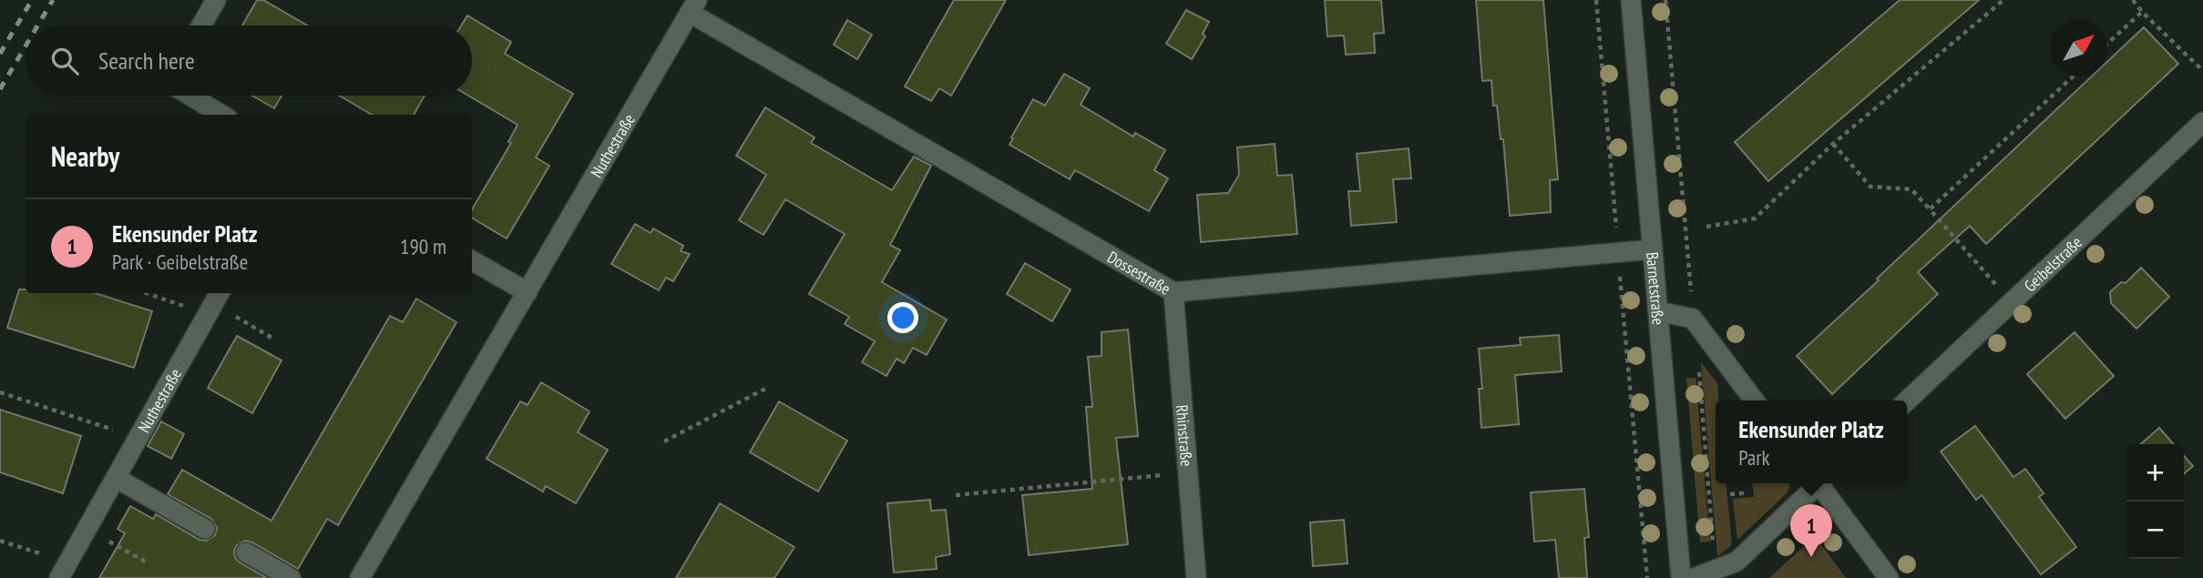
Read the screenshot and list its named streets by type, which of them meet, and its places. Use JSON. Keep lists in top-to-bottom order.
{
  "streets": {
    "street": [
      "Nuthestraße",
      "Geibelstraße",
      "Dossestraße",
      "Barnetstraße",
      "Rhinstraße"
    ]
  },
  "crossings": [
    ["Nuthestraße", "Dossestraße"],
    ["Dossestraße", "Barnetstraße"],
    ["Dossestraße", "Rhinstraße"]
  ],
  "north": "top right",
  "page": {
    "search": "Search here",
    "heading": "Nearby",
    "list": [
      {
        "mark": "1",
        "name": "Ekensunder Platz",
        "note": "Park · Geibelstraße",
        "value": "190 m"
      }
    ],
    "popup": ["Ekensunder Platz", "Park"],
    "map_buttons": ["+", "−"],
    "pins": "1"
  }
}
